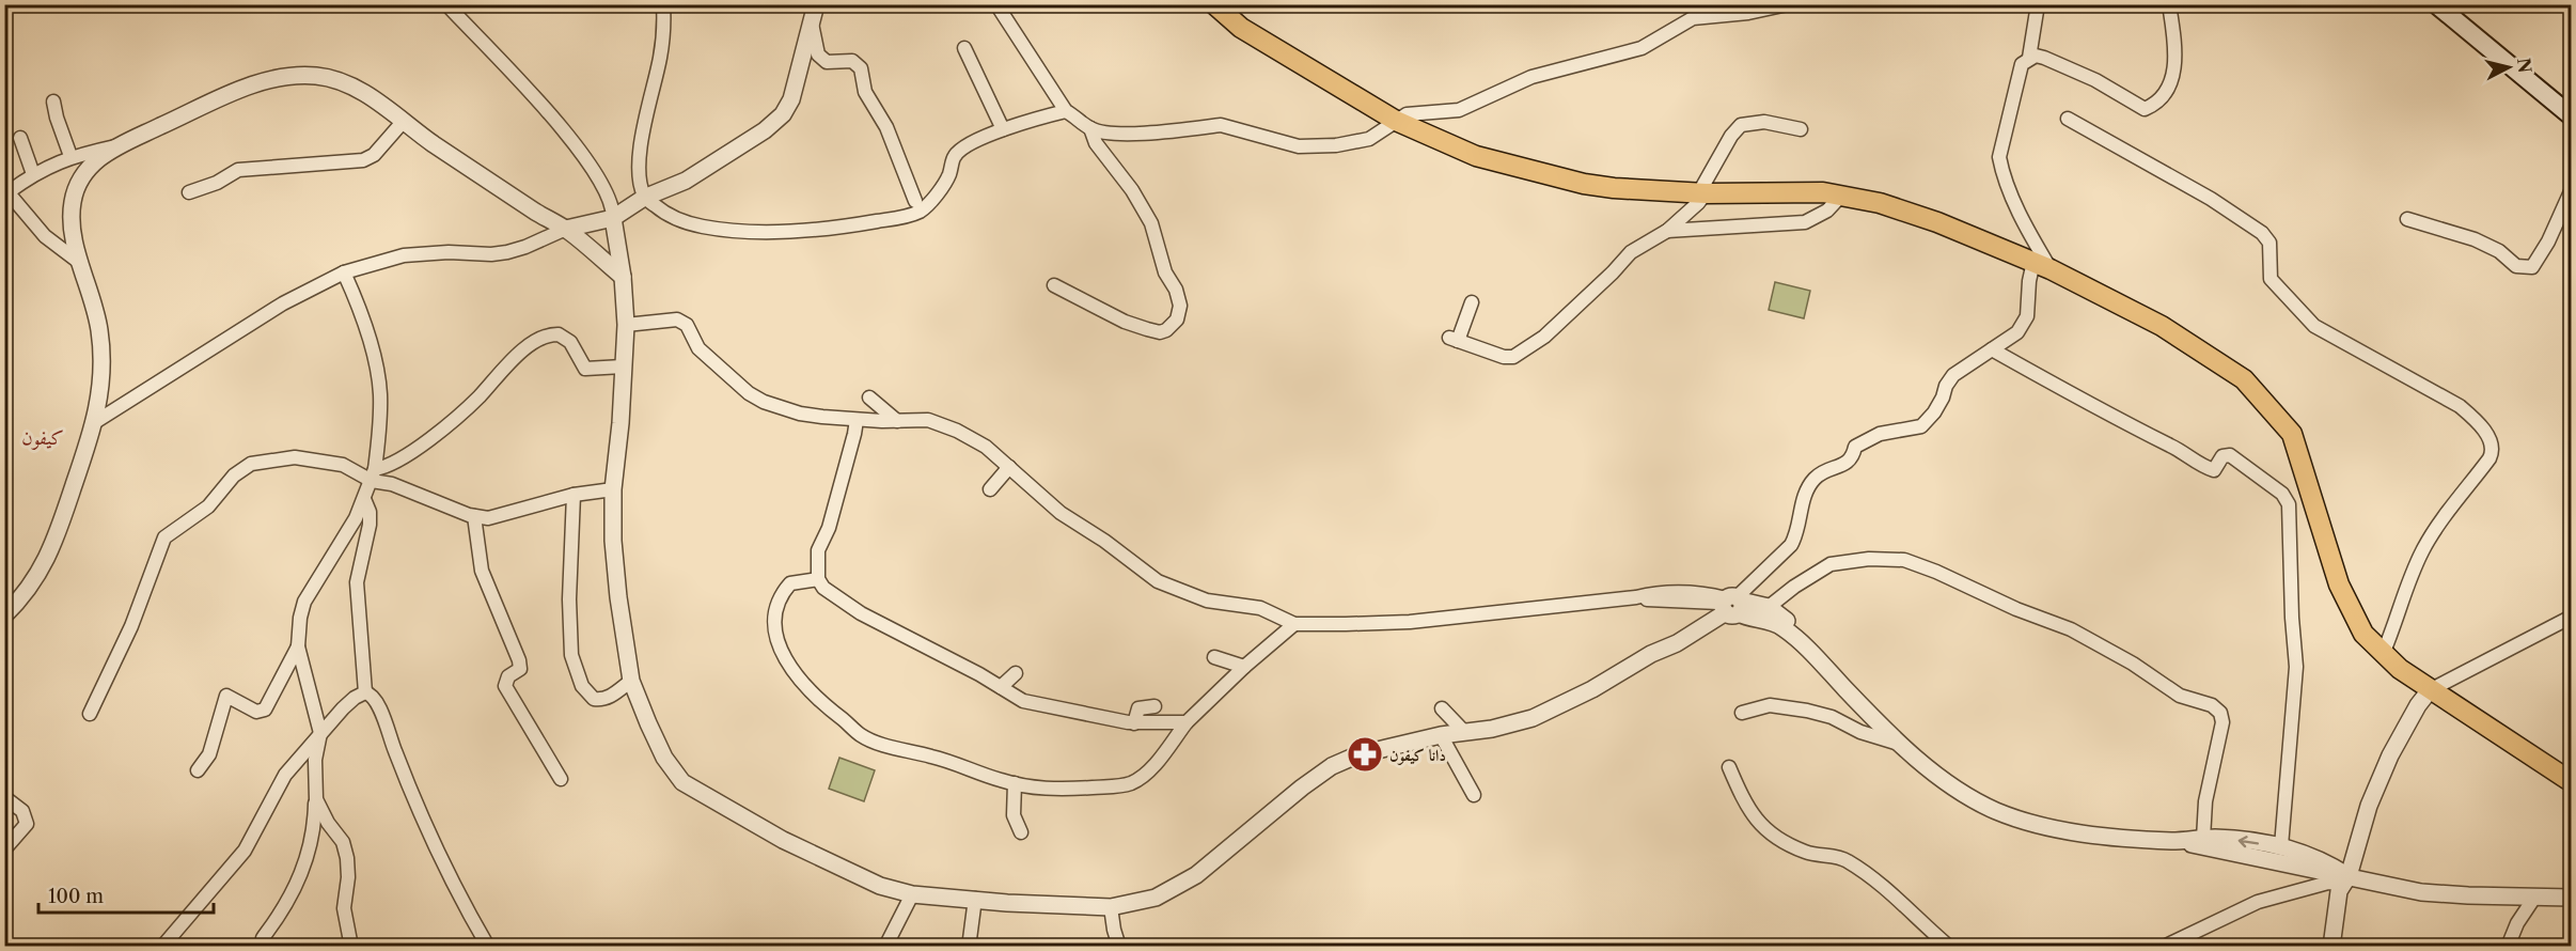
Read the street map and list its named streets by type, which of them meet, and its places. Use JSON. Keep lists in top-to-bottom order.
{
  "districts": ["كيفون"],
  "places": {
    "pharmacy": ["دانا كيفون"]
  },
  "scale_bar": "100 m",
  "north": "right"
}
